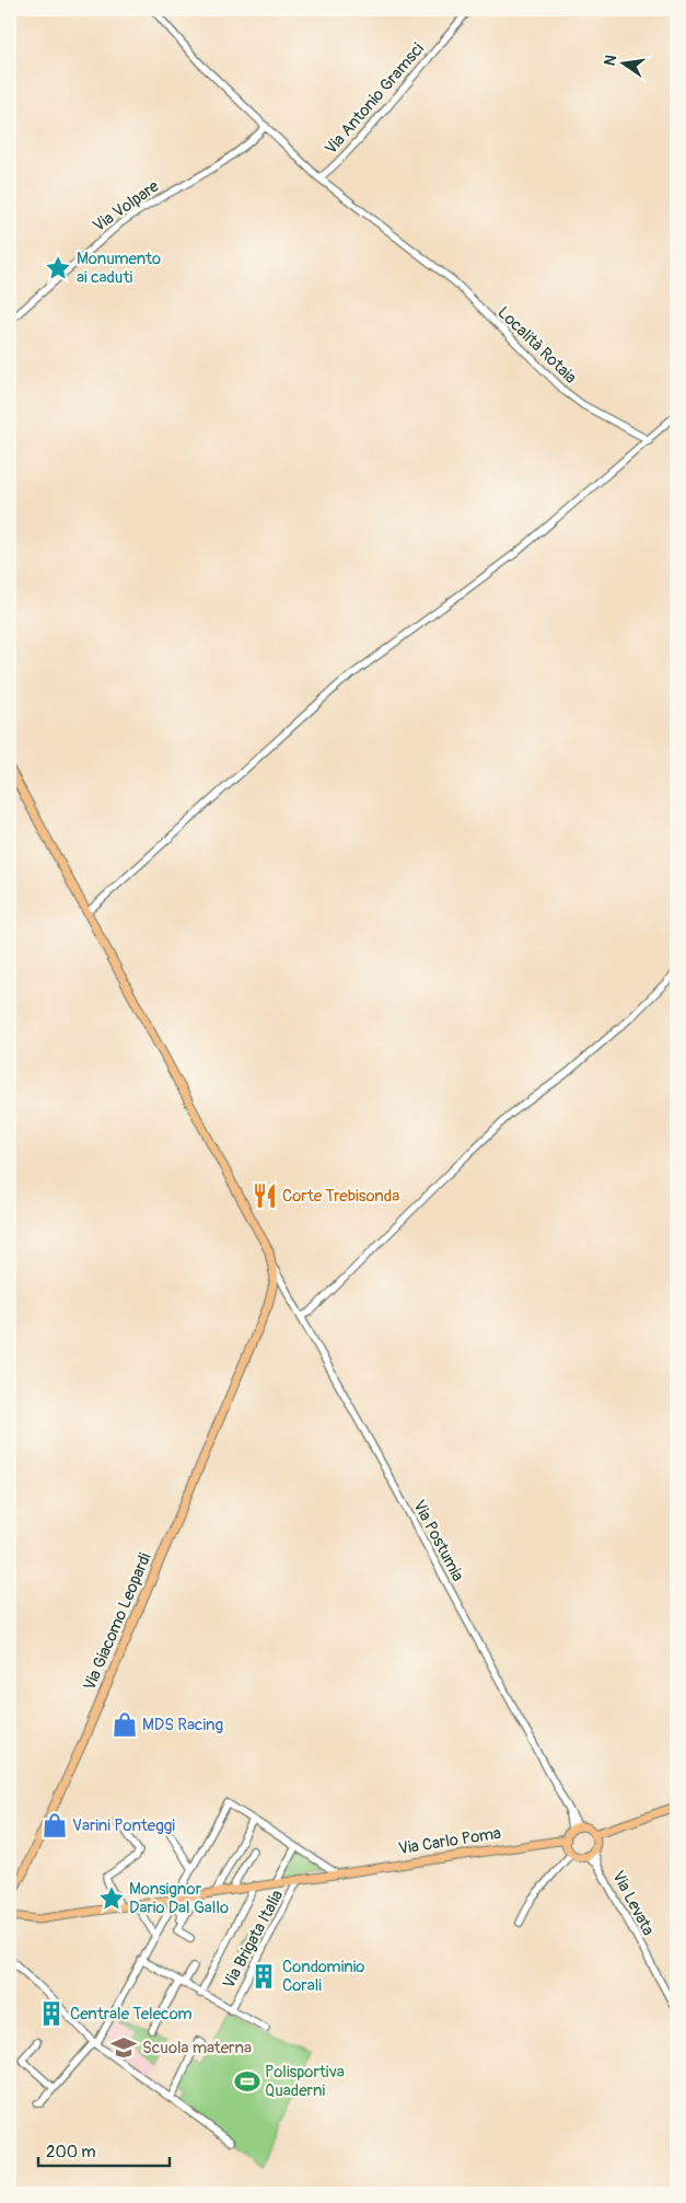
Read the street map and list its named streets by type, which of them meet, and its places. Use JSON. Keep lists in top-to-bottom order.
{
  "streets": {
    "main road": ["Via Giacomo Leopardi", "Via Carlo Poma"],
    "street": [
      "Via Antonio Gramsci",
      "Via Volpare",
      "Località Rotaia",
      "Via Postumia",
      "Via Levata",
      "Via Brigata Italia"
    ]
  },
  "crossings": [
    ["Via Antonio Gramsci", "Località Rotaia"],
    ["Via Postumia", "Via Giacomo Leopardi"],
    ["Via Postumia", "Via Carlo Poma"],
    ["Via Postumia", "Via Levata"],
    ["Via Carlo Poma", "Via Levata"],
    ["Via Carlo Poma", "Via Brigata Italia"]
  ],
  "places": {
    "place": ["Monumento ai caduti", "Monsignor Dario Dal Gallo"],
    "restaurant": ["Corte Trebisonda"],
    "shop": ["MDS Racing", "Varini Ponteggi"],
    "building": ["Condominio Corali", "Centrale Telecom"],
    "school or university": ["Scuola materna"],
    "sports": ["Polisportiva Quaderni"]
  },
  "scale_bar": "200 m",
  "north": "left"
}
